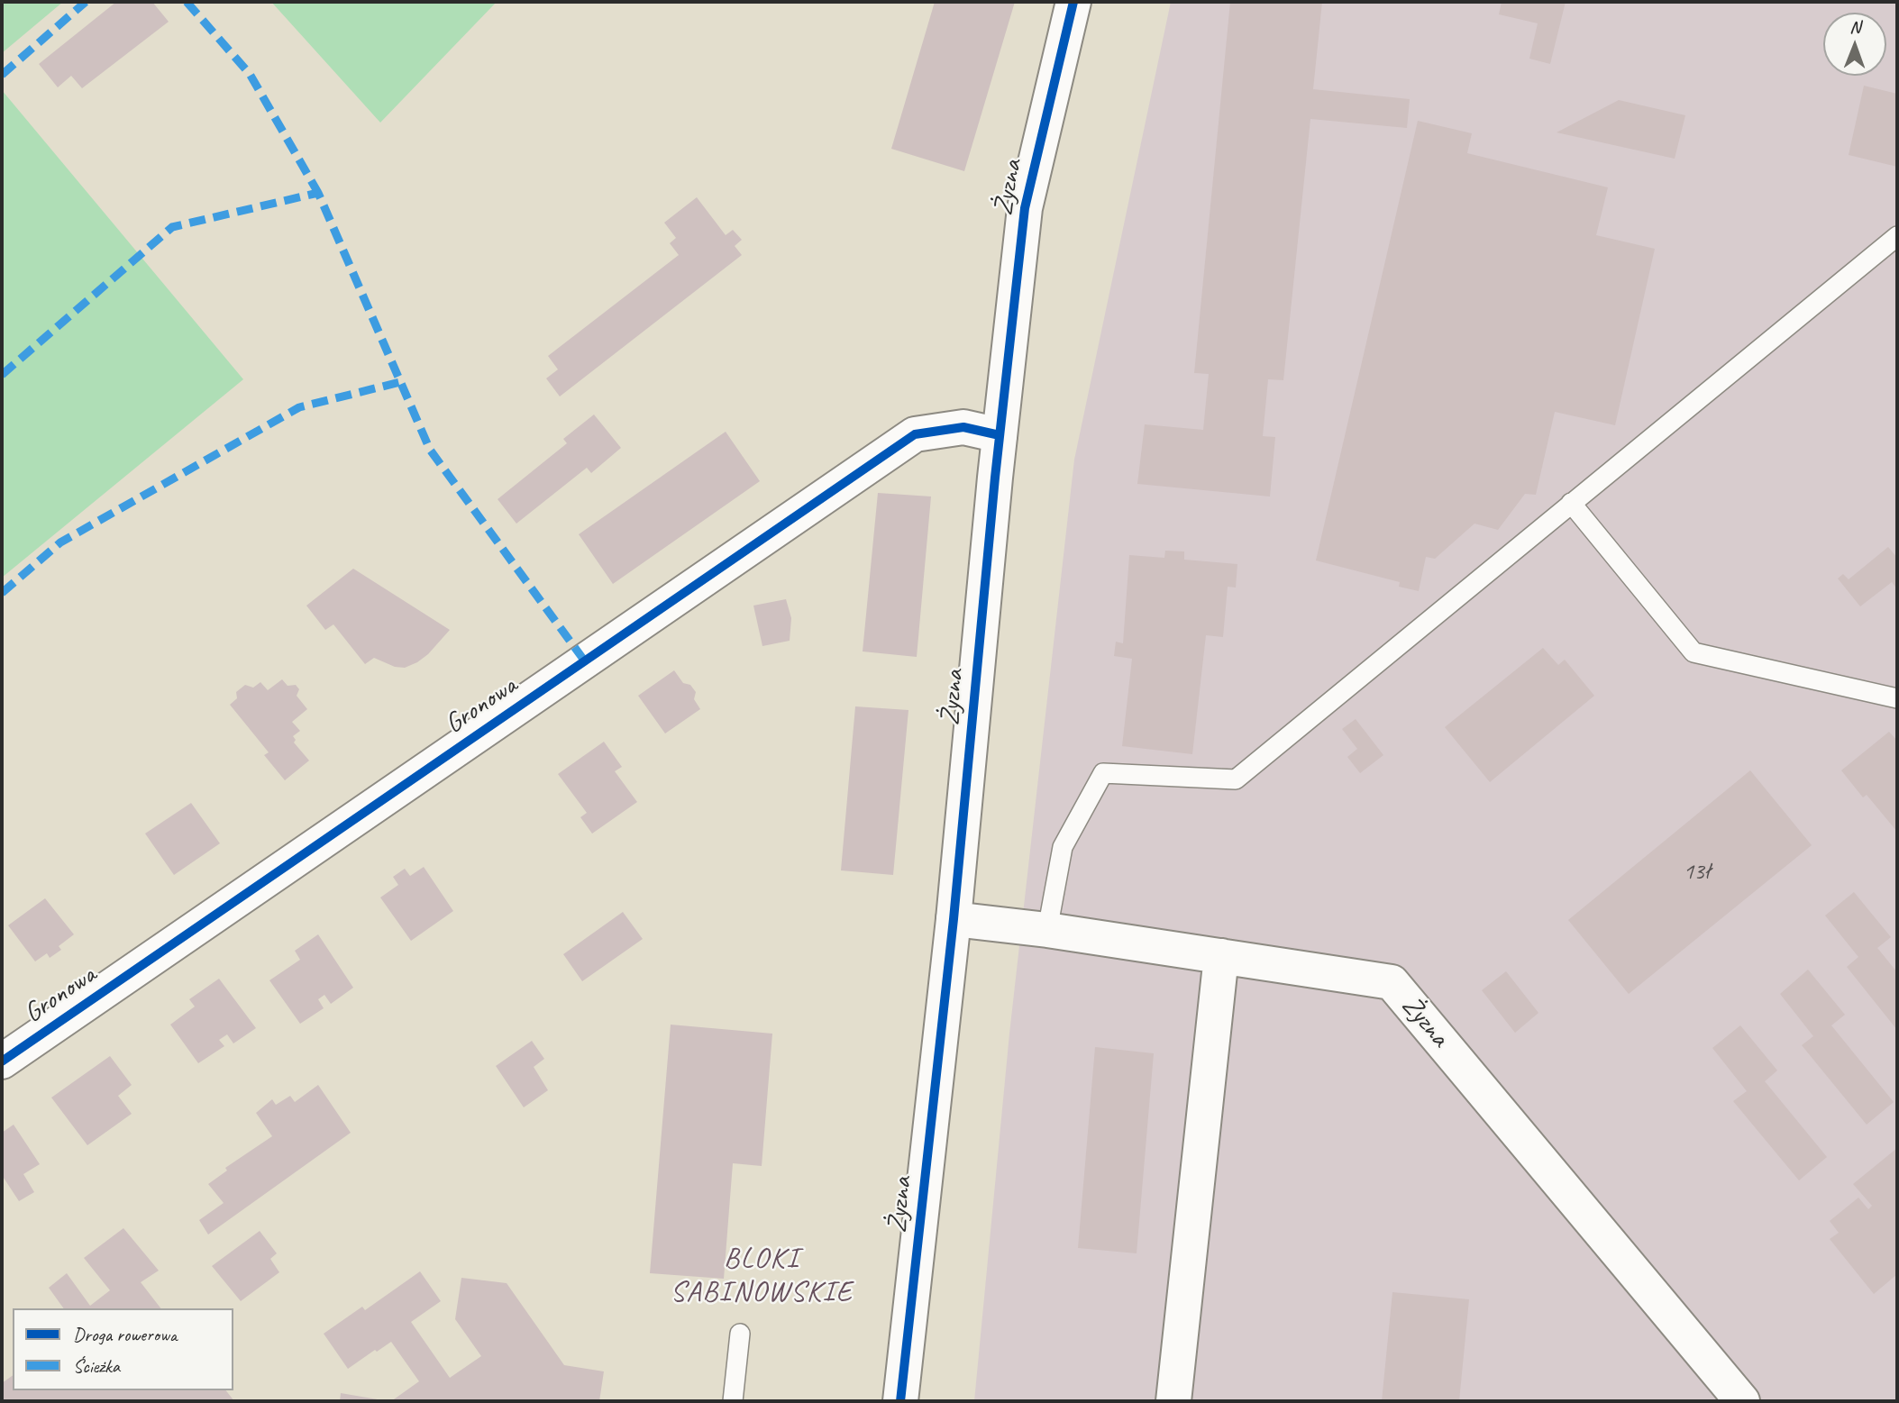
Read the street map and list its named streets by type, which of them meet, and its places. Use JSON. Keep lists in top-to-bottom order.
{
  "streets": {
    "street": ["Żyzna", "Gronowa"]
  },
  "crossings": [
    ["Żyzna", "Gronowa"]
  ],
  "districts": ["BLOKI SABINOWSKIE"],
  "house_numbers": ["13ł"],
  "legend": ["Droga rowerowa", "Ścieżka"],
  "north": "top"
}
